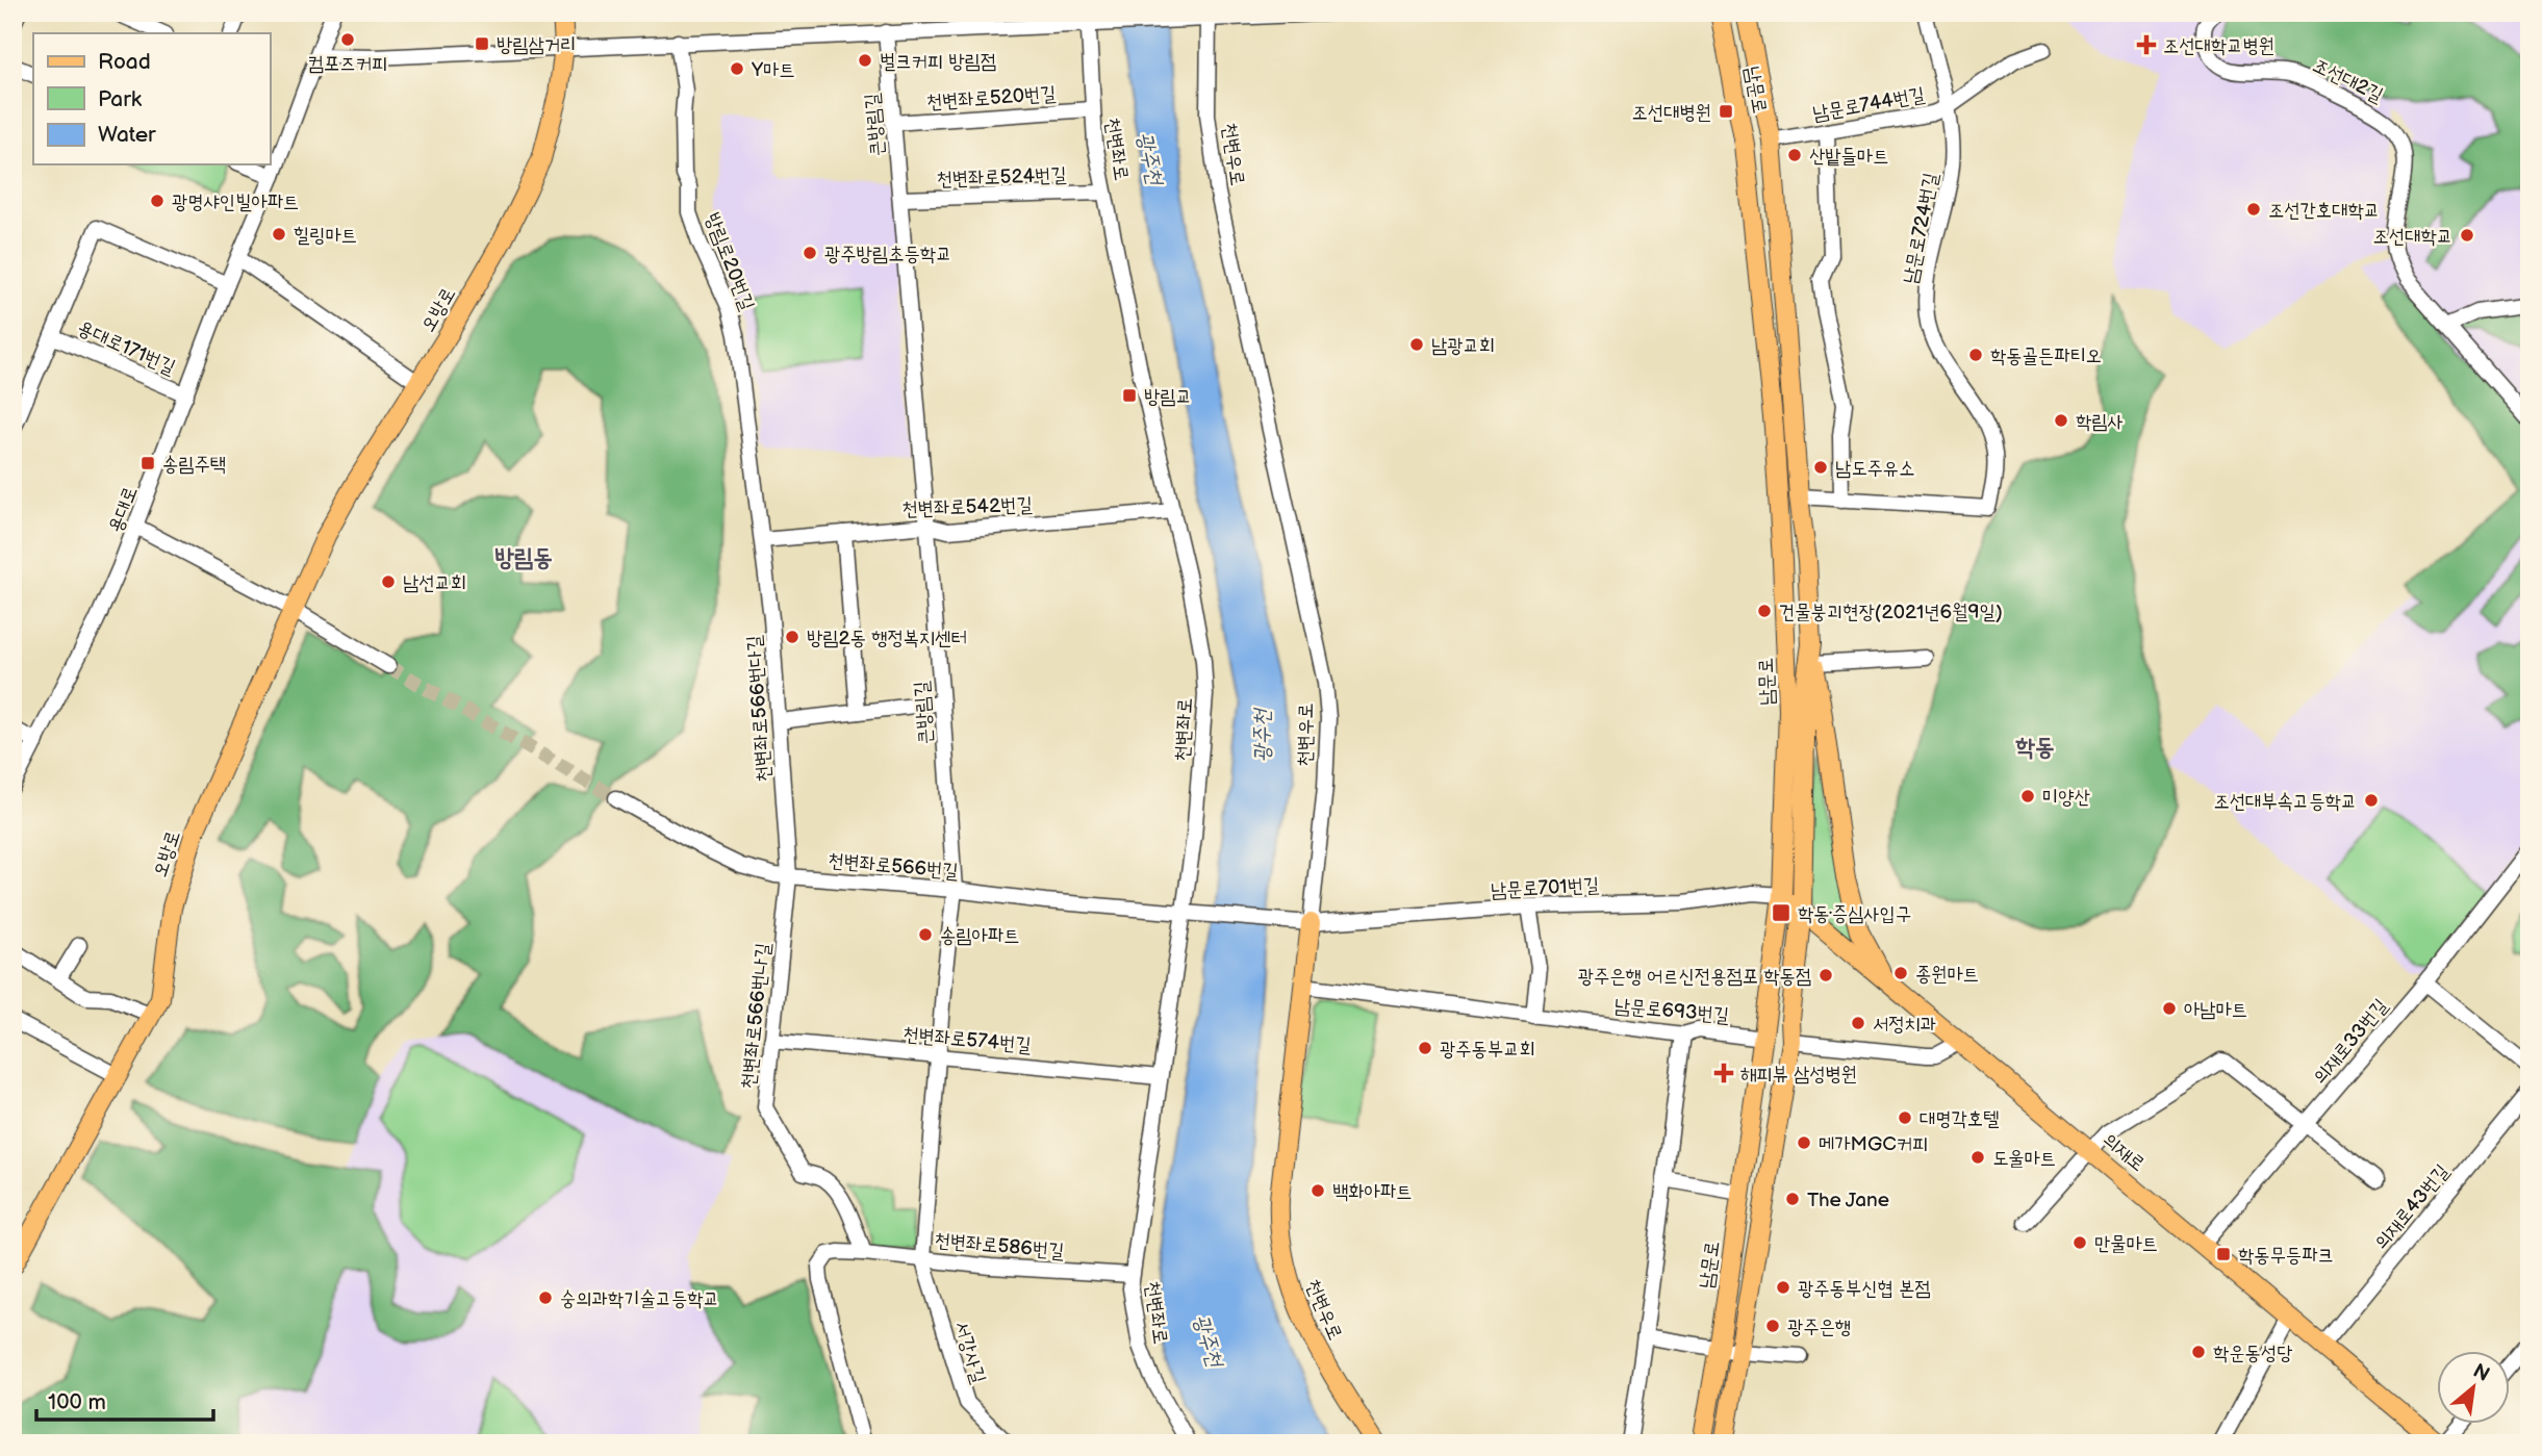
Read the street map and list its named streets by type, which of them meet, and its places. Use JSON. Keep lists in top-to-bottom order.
{
  "streets": {
    "main road": [
      "남문로",
      "천변우로",
      "오방로",
      "의재로"
    ],
    "street": [
      "조선대2길",
      "천변좌로520번길",
      "남문로744번길",
      "큰방림길",
      "천변좌로",
      "천변좌로524번길",
      "남문로724번길",
      "방림로20번길",
      "용대로171번길",
      "천변좌로542번길",
      "용대로",
      "천변좌로566번다길",
      "천변좌로566번길",
      "남문로701번길",
      "남문로693번길",
      "천변좌로566번나길",
      "천변좌로574번길",
      "의재로33번길",
      "의재로43번길",
      "천변좌로586번길",
      "서강사길"
    ]
  },
  "crossings": [
    ["남문로", "남문로744번길"],
    ["남문로", "남문로724번길"],
    ["남문로", "남문로701번길"],
    ["남문로", "남문로693번길"],
    ["남문로", "의재로"],
    ["천변좌로520번길", "큰방림길"],
    ["천변좌로520번길", "천변좌로"],
    ["남문로744번길", "남문로724번길"],
    ["큰방림길", "천변좌로524번길"],
    ["큰방림길", "천변좌로542번길"],
    ["큰방림길", "천변좌로566번길"],
    ["큰방림길", "천변좌로574번길"],
    ["큰방림길", "천변좌로586번길"],
    ["큰방림길", "서강사길"],
    ["천변좌로", "천변좌로524번길"],
    ["천변좌로", "천변좌로542번길"],
    ["천변좌로", "천변좌로566번길"],
    ["천변좌로", "천변좌로574번길"],
    ["천변좌로", "천변좌로586번길"],
    ["천변우로", "천변좌로566번길"],
    ["천변우로", "남문로701번길"],
    ["천변우로", "남문로693번길"],
    ["방림로20번길", "천변좌로542번길"],
    ["방림로20번길", "천변좌로566번다길"],
    ["용대로171번길", "용대로"],
    ["천변좌로542번길", "천변좌로566번다길"],
    ["천변좌로566번다길", "천변좌로566번길"],
    ["천변좌로566번다길", "천변좌로566번나길"],
    ["천변좌로566번길", "남문로701번길"],
    ["천변좌로566번길", "천변좌로566번나길"],
    ["남문로701번길", "의재로"],
    ["천변좌로566번나길", "천변좌로574번길"],
    ["천변좌로566번나길", "천변좌로586번길"],
    ["의재로33번길", "의재로"],
    ["의재로", "의재로43번길"],
    ["천변좌로586번길", "서강사길"]
  ],
  "districts": ["방림동", "학동"],
  "water": ["광주천"],
  "places": {
    "other": [
      "컴포즈커피",
      "벌크커피 방림점",
      "Y마트",
      "산밭들마트",
      "광명샤인빌아파트",
      "조선간호대학교",
      "힐링마트",
      "조선대학교",
      "광주방림초등학교",
      "남광교회",
      "학동골든파티오",
      "학림사",
      "남도주유소",
      "남선교회",
      "건물붕괴현장(2021년6월9일)",
      "방림2동 행정복지센터",
      "미양산",
      "조선대부속고등학교",
      "송림아파트",
      "종원마트",
      "광주은행 어르신전용점포 학동점",
      "아남마트",
      "서정치과",
      "광주동부교회",
      "대명각호텔",
      "메가MGC커피",
      "도울마트",
      "백화아파트",
      "The Jane",
      "만물마트",
      "광주동부신협 본점",
      "숭의과학기술고등학교",
      "광주은행",
      "학운동성당"
    ],
    "transit": [
      "방림삼거리",
      "조선대병원",
      "방림교",
      "송림주택",
      "학동·증심사입구",
      "학동무등파크"
    ],
    "health": ["조선대학교병원", "해피뷰 삼성병원"]
  },
  "legend": ["Road", "Park", "Water"],
  "scale_bar": "100 m",
  "north": "top right"
}
